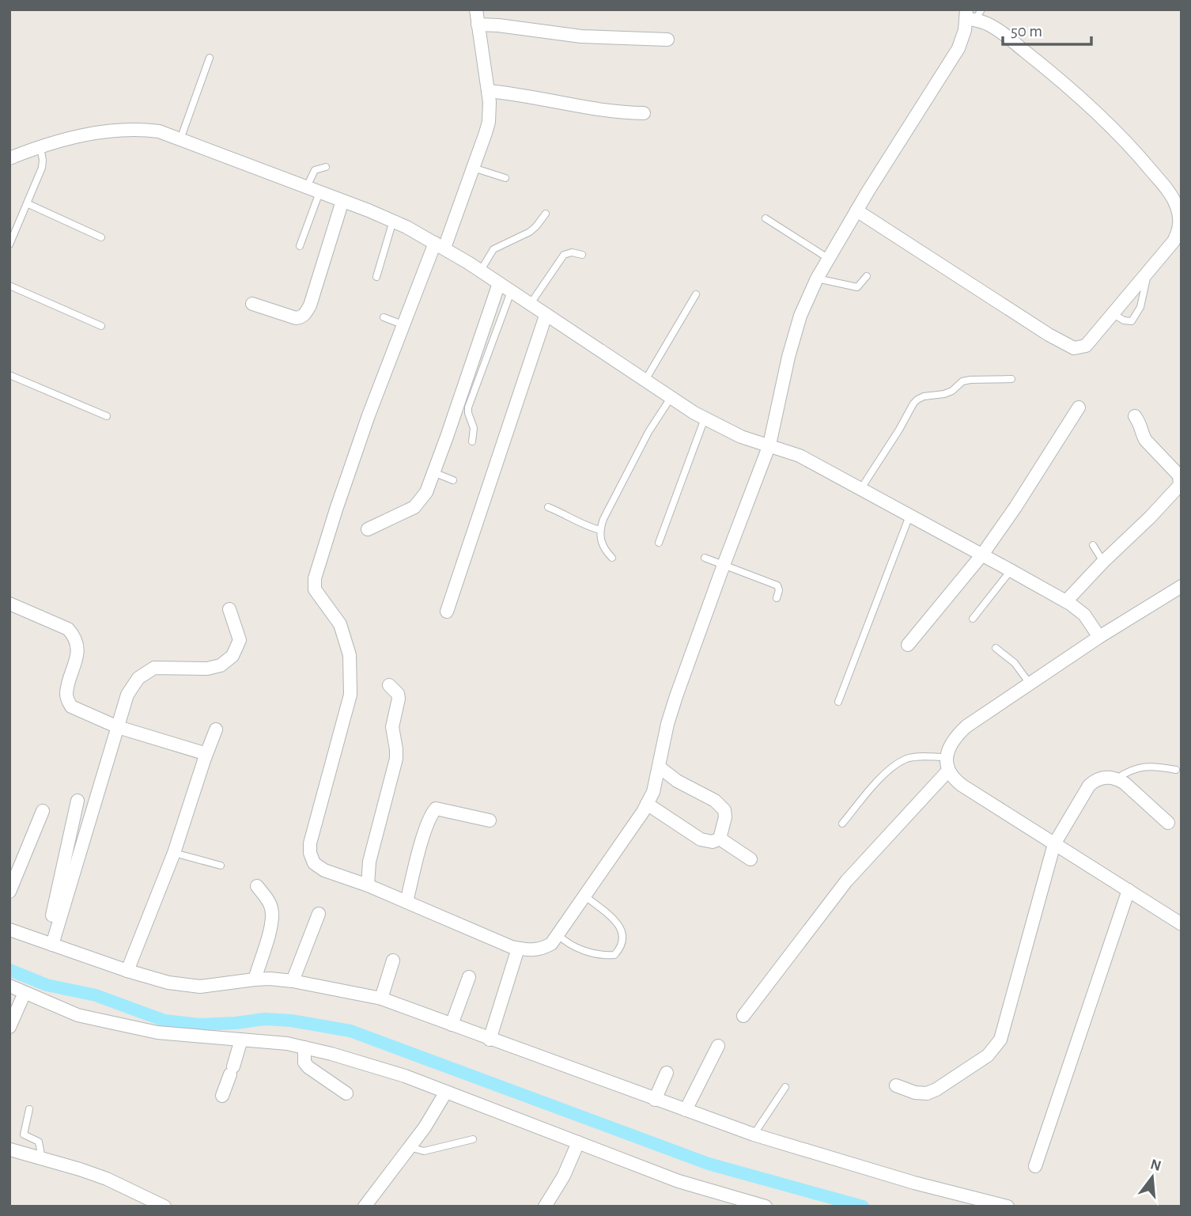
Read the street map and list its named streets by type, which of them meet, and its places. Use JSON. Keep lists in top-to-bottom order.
{
  "scale_bar": "50 m",
  "north": "top"
}
